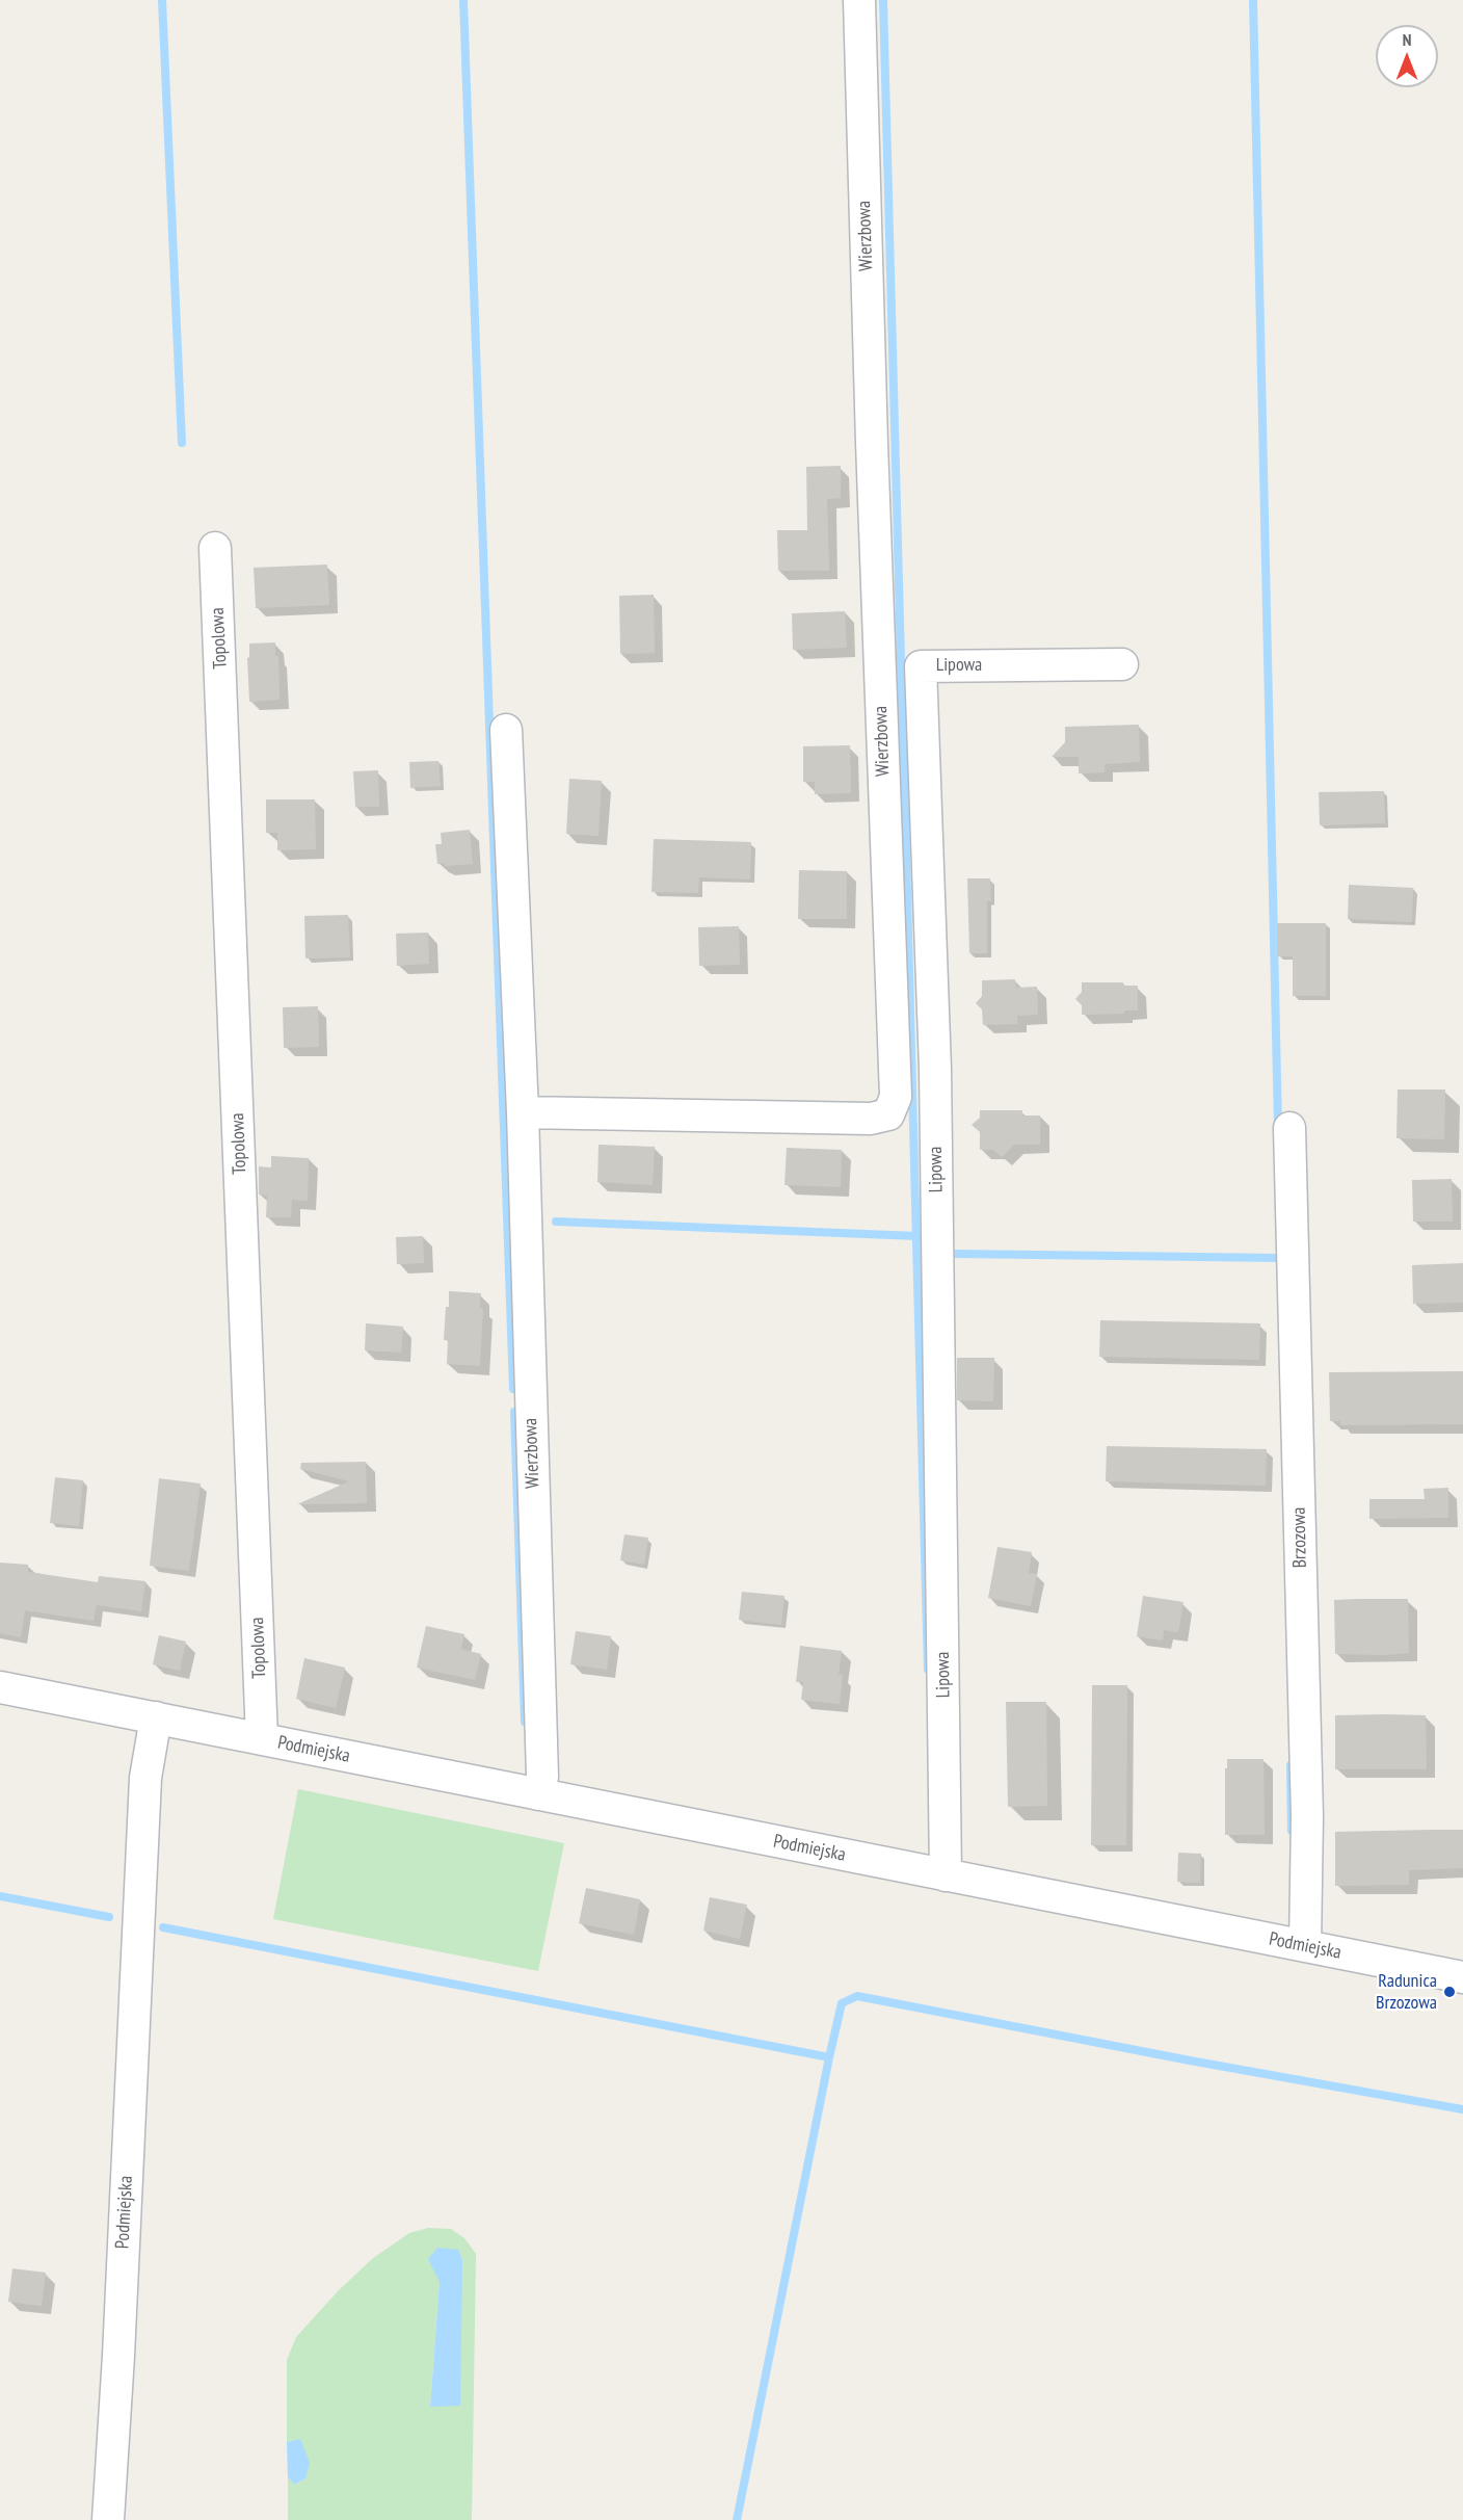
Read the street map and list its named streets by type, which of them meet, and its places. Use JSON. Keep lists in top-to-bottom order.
{
  "streets": {
    "street": [
      "Wierzbowa",
      "Topolowa",
      "Lipowa",
      "Brzozowa",
      "Podmiejska"
    ]
  },
  "crossings": [
    ["Wierzbowa", "Podmiejska"],
    ["Topolowa", "Podmiejska"],
    ["Lipowa", "Podmiejska"],
    ["Brzozowa", "Podmiejska"]
  ],
  "places": ["Radunica Brzozowa"],
  "north": "top"
}
